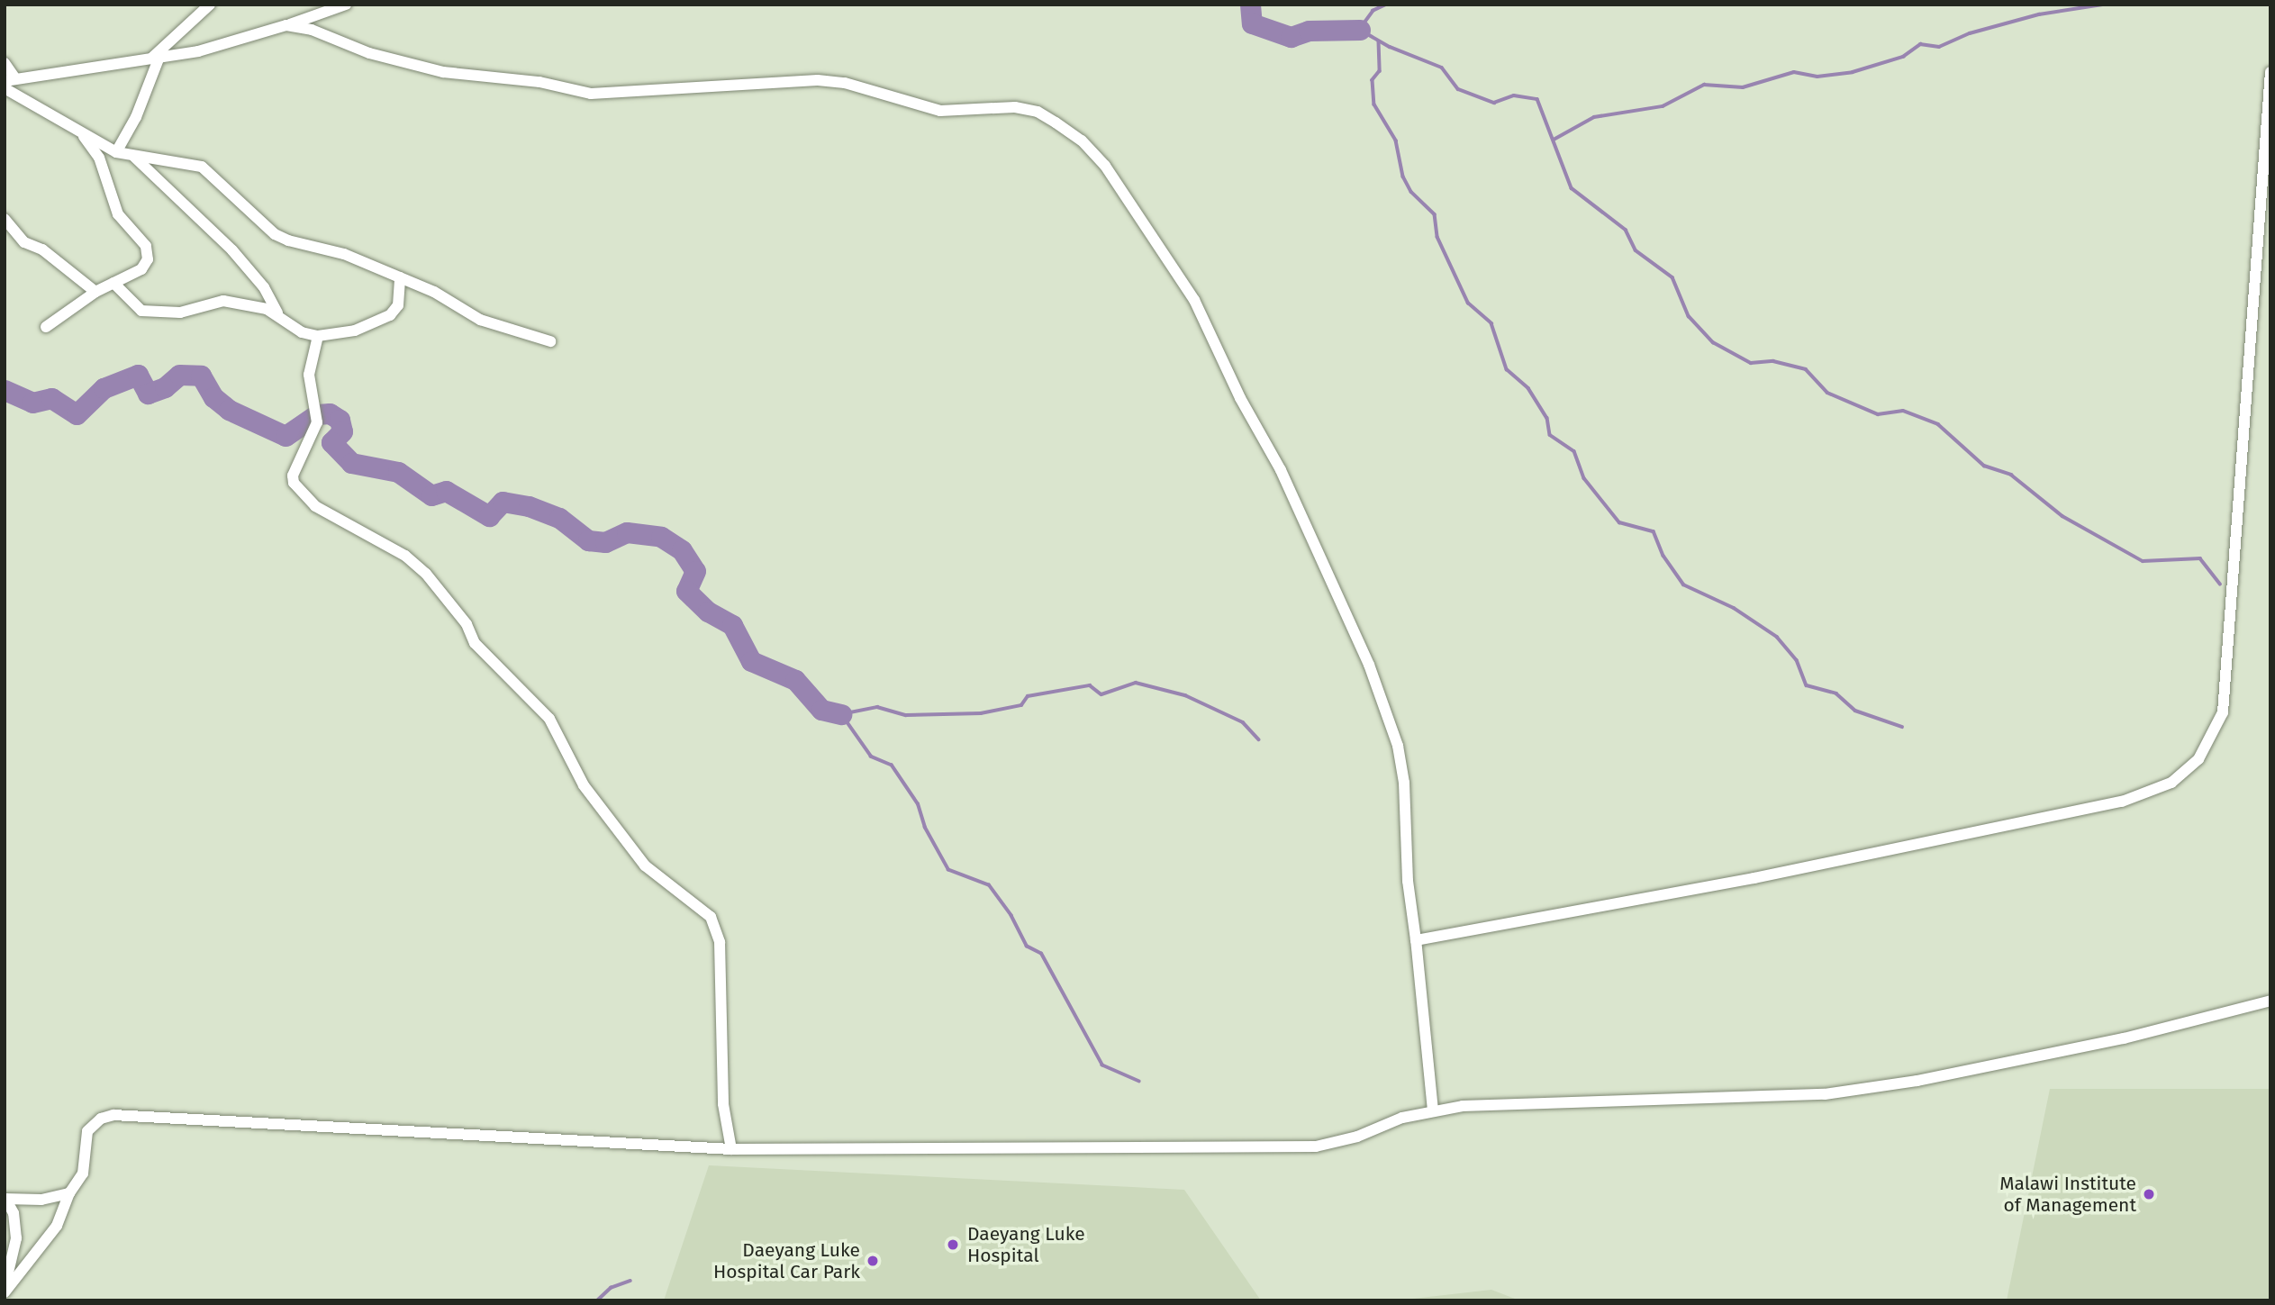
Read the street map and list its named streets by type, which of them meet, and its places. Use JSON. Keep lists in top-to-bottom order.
{
  "places": ["Malawi Institute of Management", "Daeyang Luke Hospital", "Daeyang Luke Hospital Car Park"]
}
